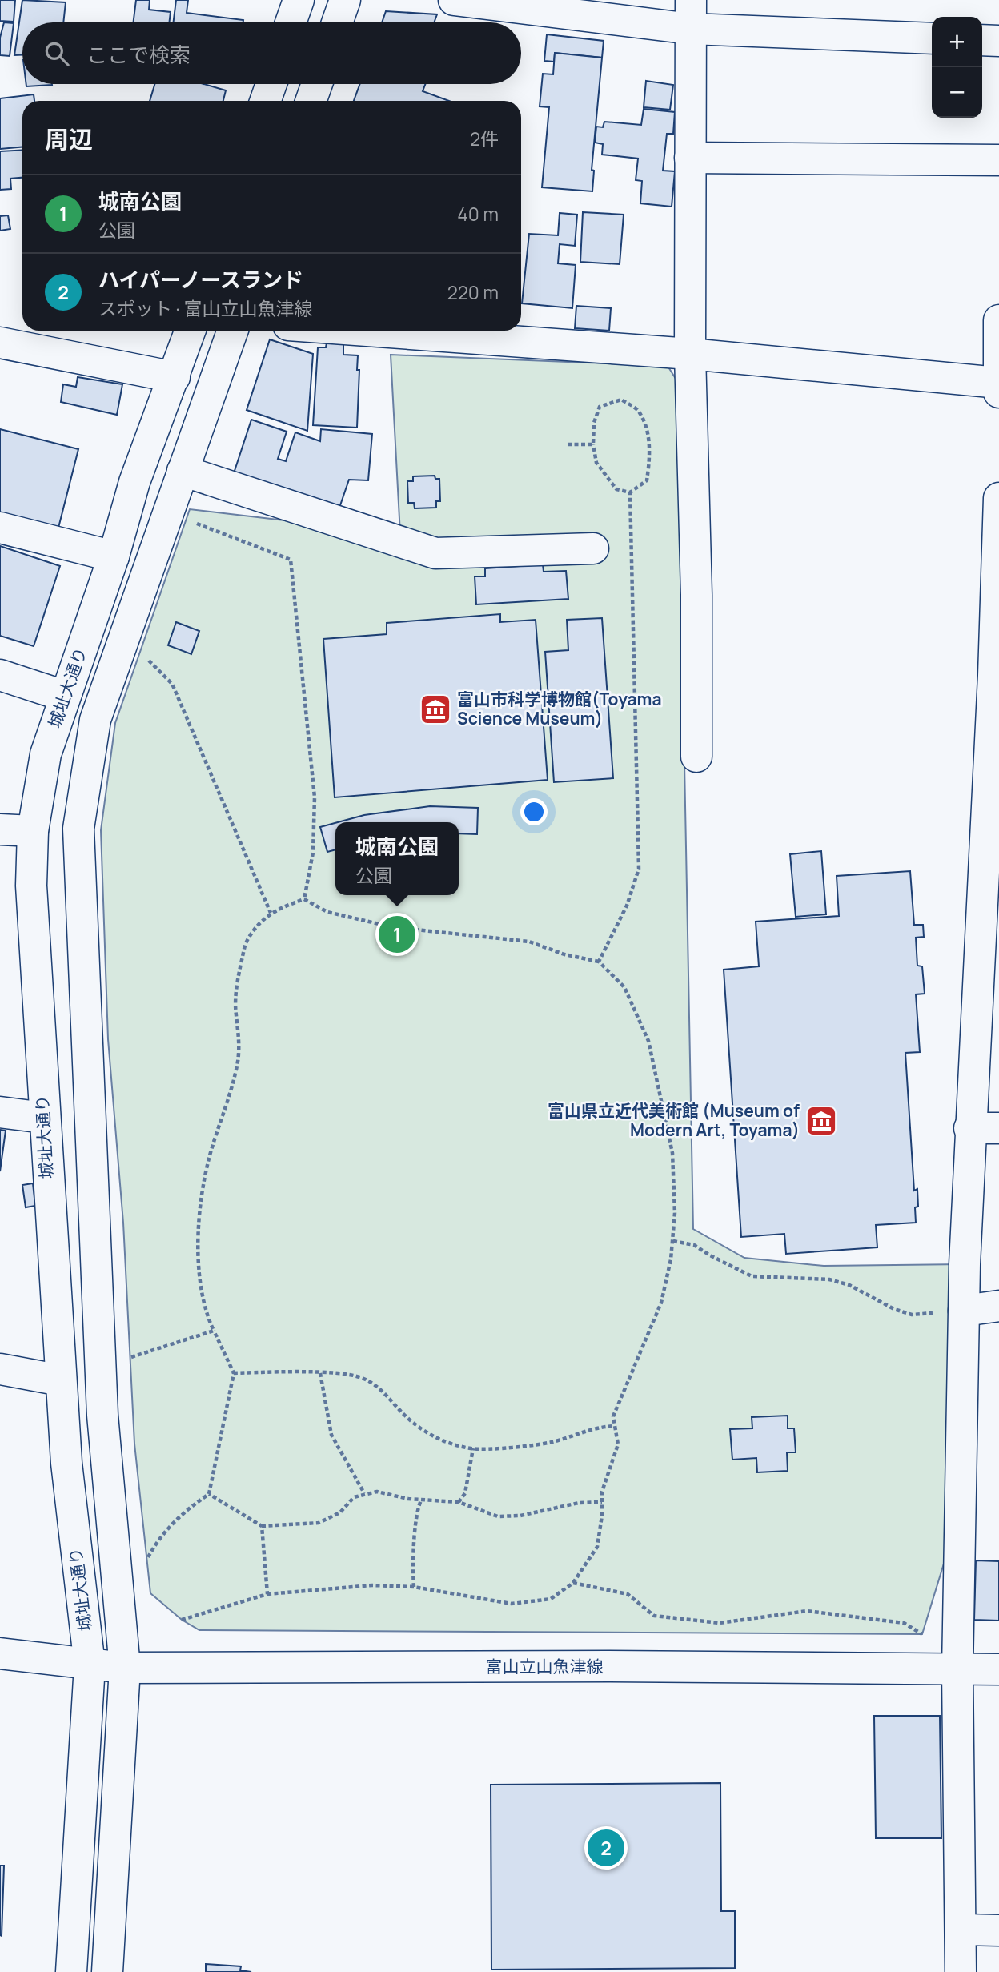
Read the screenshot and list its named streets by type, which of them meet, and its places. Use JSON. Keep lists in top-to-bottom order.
{
  "streets": {
    "main road": ["城址大通り", "富山立山魚津線"]
  },
  "crossings": [
    ["城址大通り", "富山立山魚津線"]
  ],
  "places": {
    "museum": ["富山市科学博物館(Toyama Science Museum)", "富山県立近代美術館 (Museum of Modern Art, Toyama)"]
  },
  "page": {
    "map_buttons": ["+", "−"],
    "search": "ここで検索",
    "heading": ["周辺", "2件"],
    "list": [
      {
        "mark": "1",
        "name": "城南公園",
        "note": "公園",
        "value": "40 m"
      },
      {
        "mark": "2",
        "name": "ハイパーノースランド",
        "note": "スポット · 富山立山魚津線",
        "value": "220 m"
      }
    ],
    "popup": ["城南公園", "公園"],
    "pins": ["1", "2"]
  }
}
